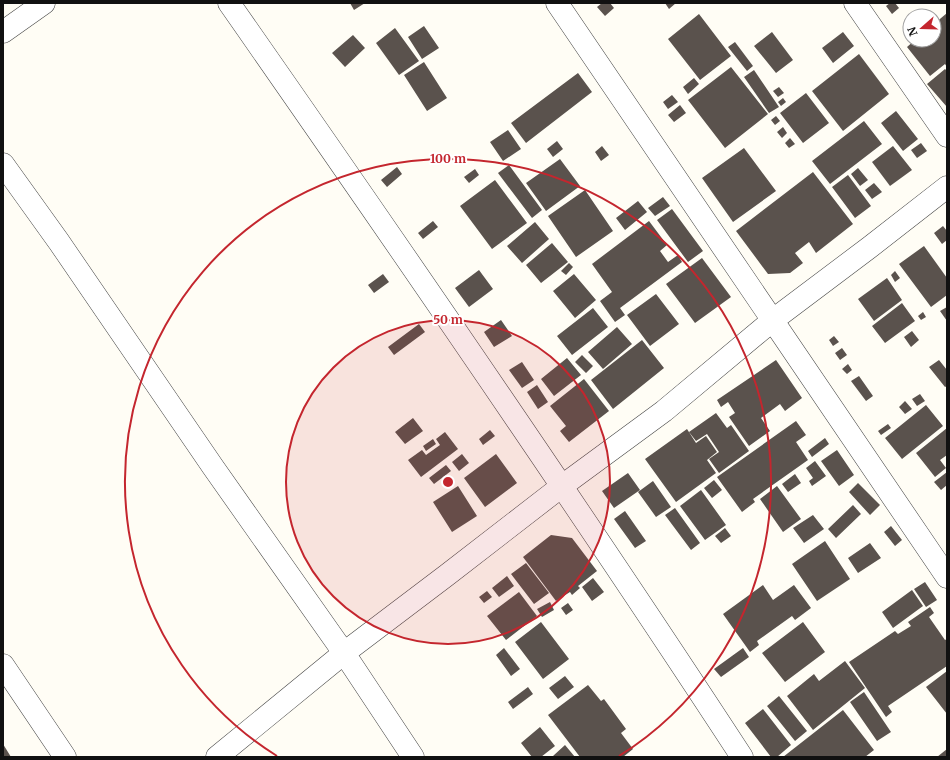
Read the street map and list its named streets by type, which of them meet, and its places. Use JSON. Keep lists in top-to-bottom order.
{
  "north": "left",
  "rings": ["100 m", "50 m"]
}
